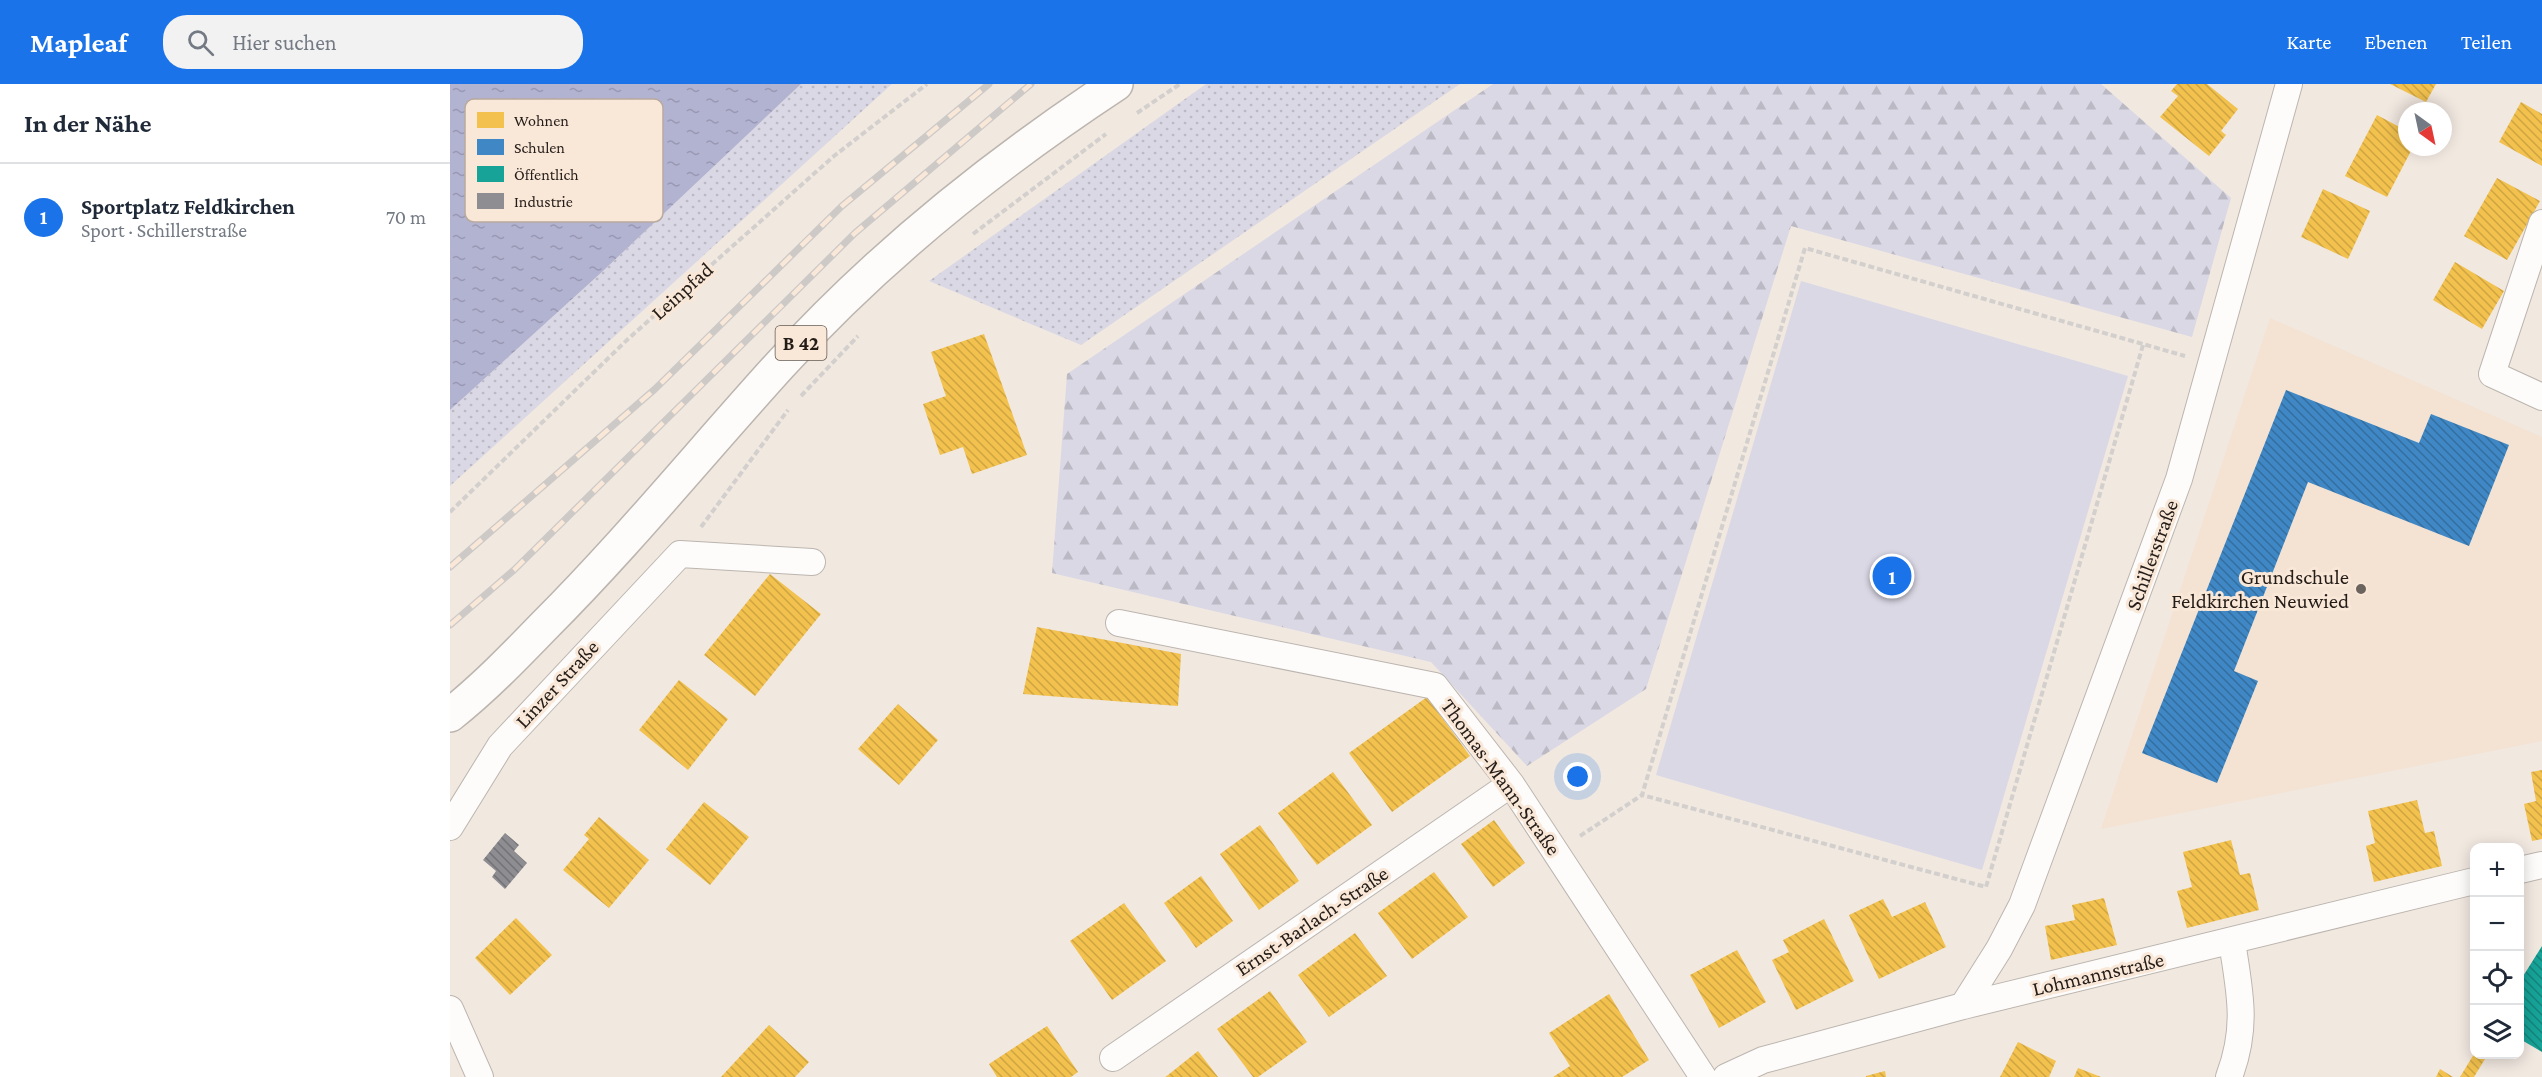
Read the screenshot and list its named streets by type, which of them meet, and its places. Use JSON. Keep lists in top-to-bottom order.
{
  "streets": {
    "main road": ["B 42"],
    "street": [
      "Schillerstraße",
      "Linzer Straße",
      "Thomas-Mann-Straße",
      "Ernst-Barlach-Straße",
      "Lohmannstraße"
    ],
    "path": ["Leinpfad"]
  },
  "crossings": [
    ["Schillerstraße", "Lohmannstraße"],
    ["Thomas-Mann-Straße", "Ernst-Barlach-Straße"]
  ],
  "places": ["Grundschule Feldkirchen Neuwied"],
  "legend": [
    "Wohnen",
    "Schulen",
    "Öffentlich",
    "Industrie"
  ],
  "north": "bottom right",
  "page": {
    "header": "Mapleaf",
    "search": "Hier suchen",
    "nav": ["Karte", "Ebenen", "Teilen"],
    "heading": "In der Nähe",
    "list": [
      {
        "mark": "1",
        "name": "Sportplatz Feldkirchen",
        "note": "Sport · Schillerstraße",
        "value": "70 m"
      }
    ],
    "pins": "1",
    "map_buttons": ["+", "−"]
  }
}
